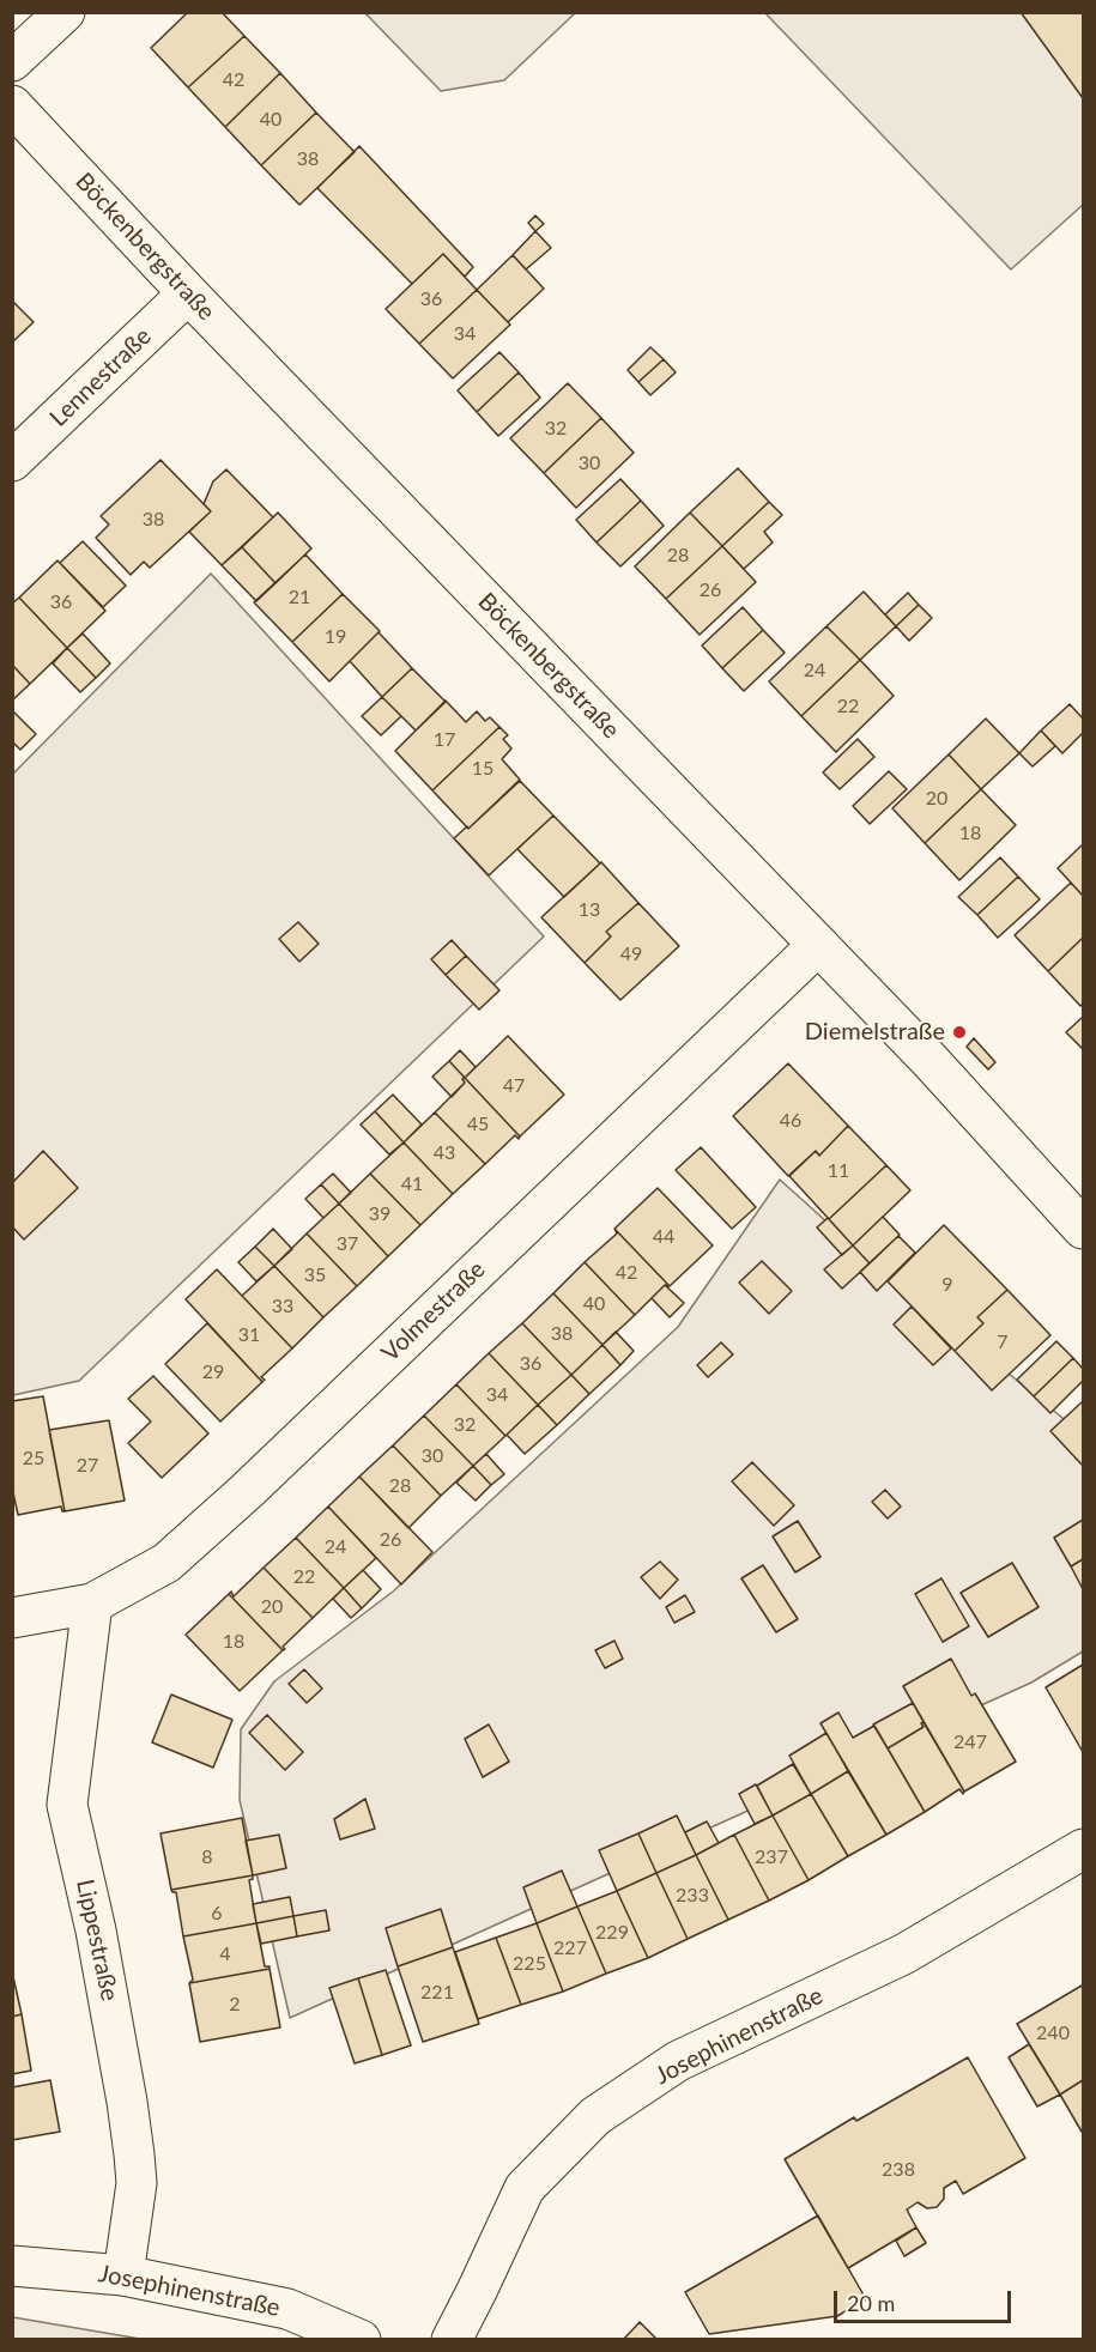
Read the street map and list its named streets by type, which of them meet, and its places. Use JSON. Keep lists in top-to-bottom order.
{
  "streets": {
    "street": [
      "Böckenbergstraße",
      "Lennestraße",
      "Volmestraße",
      "Lippestraße",
      "Josephinenstraße"
    ]
  },
  "crossings": [
    ["Böckenbergstraße", "Lennestraße"],
    ["Böckenbergstraße", "Volmestraße"],
    ["Volmestraße", "Lippestraße"],
    ["Lippestraße", "Josephinenstraße"]
  ],
  "places": ["Diemelstraße"],
  "house_numbers": [
    "42",
    "40",
    "38",
    "36",
    "34",
    "32",
    "30",
    "38",
    "28",
    "26",
    "21",
    "36",
    "19",
    "24",
    "22",
    "17",
    "15",
    "20",
    "18",
    "13",
    "49",
    "47",
    "46",
    "45",
    "43",
    "11",
    "41",
    "39",
    "44",
    "37",
    "42",
    "35",
    "9",
    "40",
    "33",
    "38",
    "31",
    "7",
    "36",
    "29",
    "34",
    "32",
    "30",
    "25",
    "27",
    "28",
    "26",
    "24",
    "22",
    "20",
    "18",
    "247",
    "8",
    "237",
    "233",
    "6",
    "229",
    "227",
    "4",
    "225",
    "221",
    "2",
    "240",
    "238"
  ],
  "scale_bar": "20 m"
}
